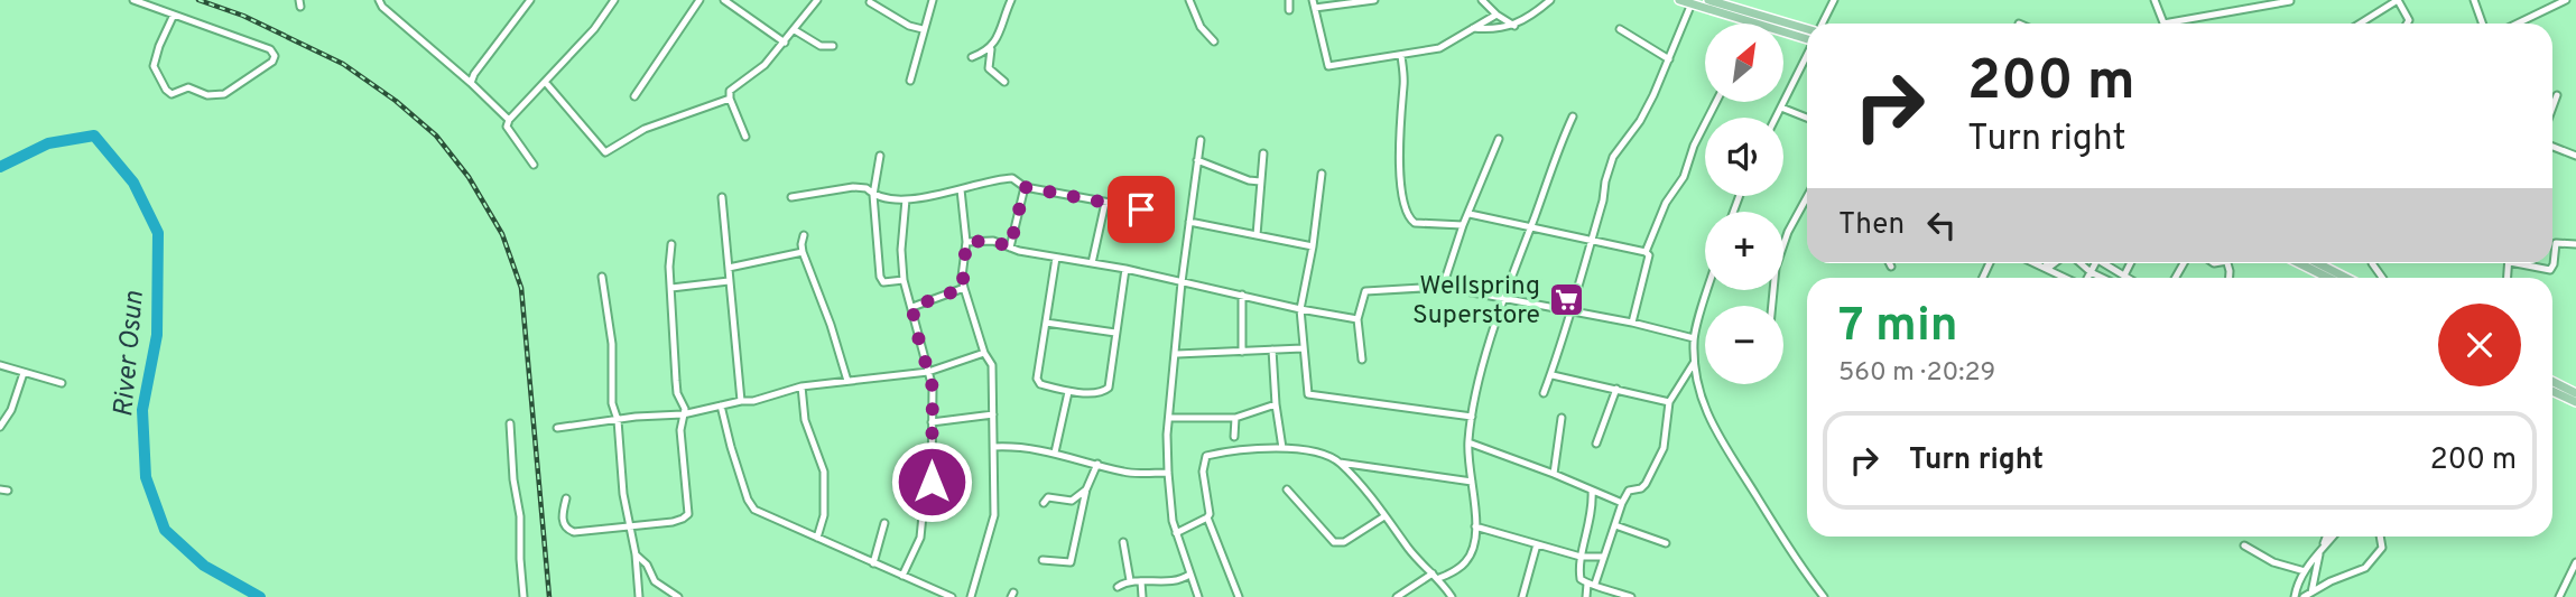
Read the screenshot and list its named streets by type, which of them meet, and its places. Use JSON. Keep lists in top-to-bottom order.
{
  "water": ["River Osun"],
  "places": {
    "supermarket": ["Wellspring Superstore"]
  },
  "north": "top right",
  "page": {
    "map_buttons": ["+", "−"],
    "turn": ["200 m", "Turn right"],
    "then": "Then",
    "heading": ["7 min", "560 m · 20:29"],
    "list": [
      {
        "name": "Turn right",
        "value": "200 m"
      }
    ]
  }
}
